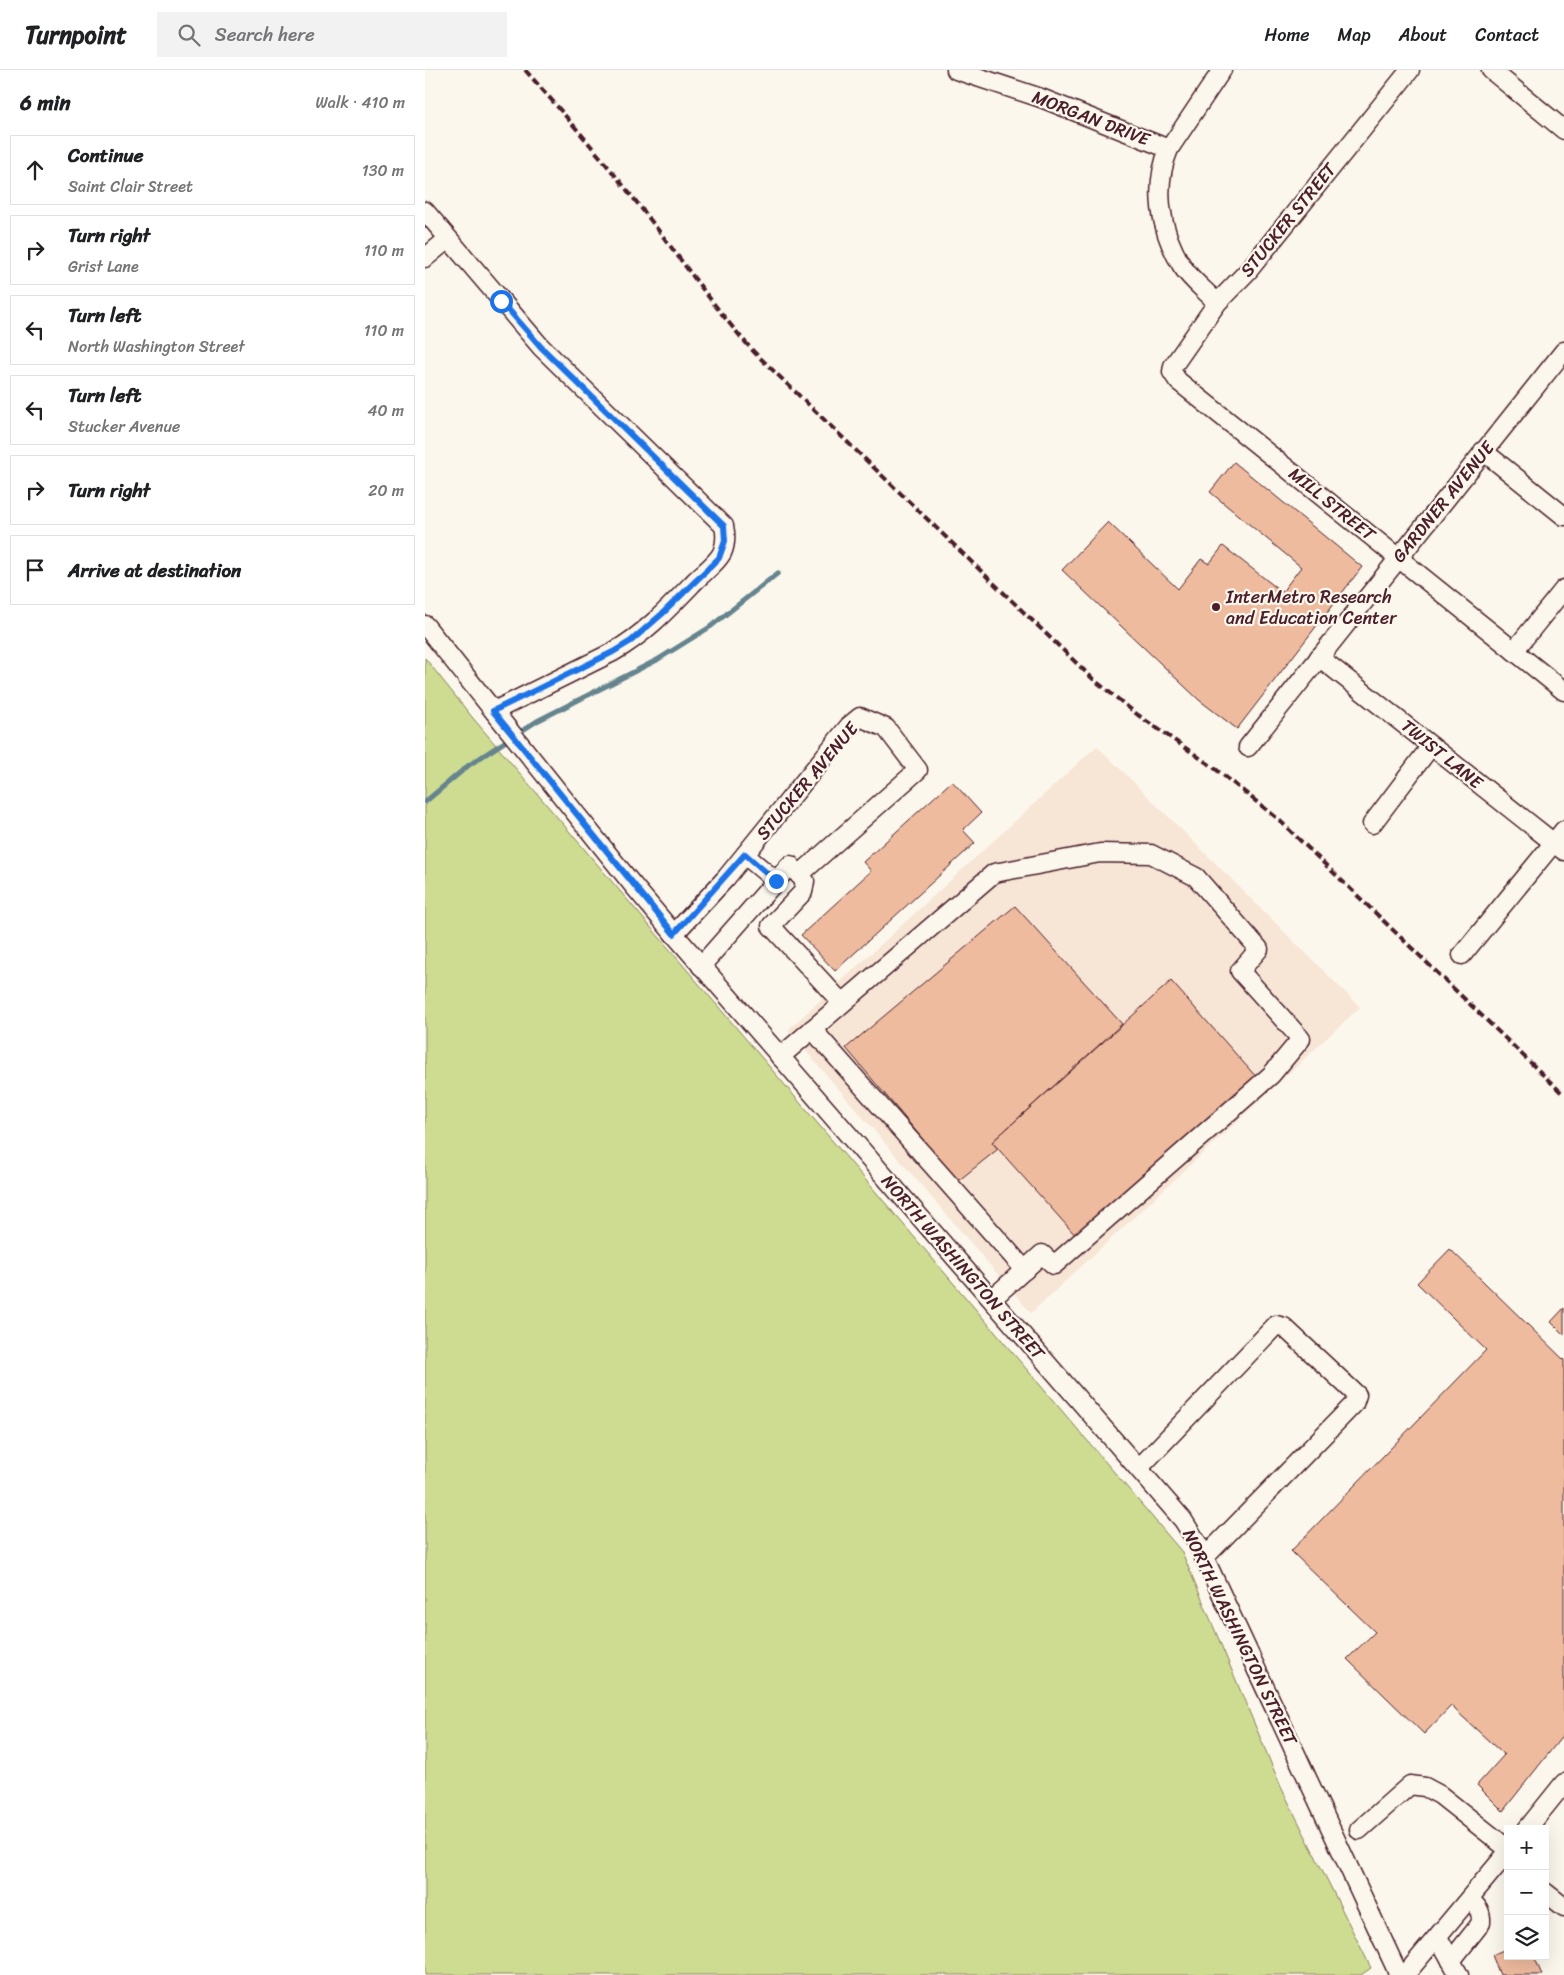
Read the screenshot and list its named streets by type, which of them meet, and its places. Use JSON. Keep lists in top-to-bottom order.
{
  "streets": {
    "street": [
      "MORGAN DRIVE",
      "STUCKER STREET",
      "GARDNER AVENUE",
      "MILL STREET",
      "TWIST LANE",
      "STUCKER AVENUE",
      "NORTH WASHINGTON STREET"
    ]
  },
  "crossings": [
    ["STUCKER STREET", "MILL STREET"],
    ["GARDNER AVENUE", "MILL STREET"],
    ["GARDNER AVENUE", "TWIST LANE"],
    ["STUCKER AVENUE", "NORTH WASHINGTON STREET"]
  ],
  "places": ["InterMetro Research and Education Center"],
  "page": {
    "header": "Turnpoint",
    "search": "Search here",
    "nav": [
      "Home",
      "Map",
      "About",
      "Contact"
    ],
    "heading": ["6 min", "Walk · 410 m"],
    "list": [
      ["Continue", "Saint Clair Street", "130 m"],
      ["Turn right", "Grist Lane", "110 m"],
      ["Turn left", "North Washington Street", "110 m"],
      ["Turn left", "Stucker Avenue", "40 m"],
      ["Turn right", "20 m"],
      "Arrive at destination"
    ],
    "map_buttons": ["+", "−"]
  }
}
